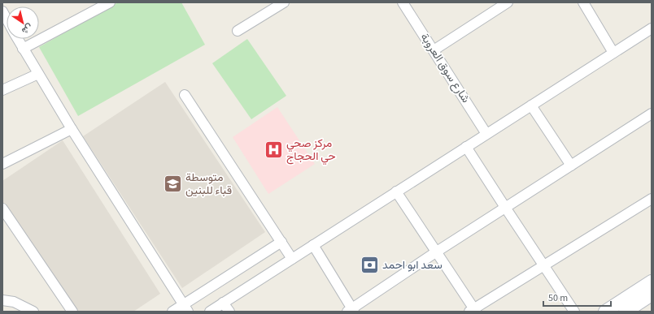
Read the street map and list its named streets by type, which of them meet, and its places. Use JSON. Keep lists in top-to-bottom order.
{
  "streets": {
    "street": ["شارع سوق العروبة"]
  },
  "places": {
    "hospital": ["مركز صحي حي الحجاج"],
    "school or university": ["متوسطة قباء للبنين"],
    "bank": ["سعد ابو احمد"]
  },
  "scale_bar": "50 m",
  "north": "bottom right"
}
